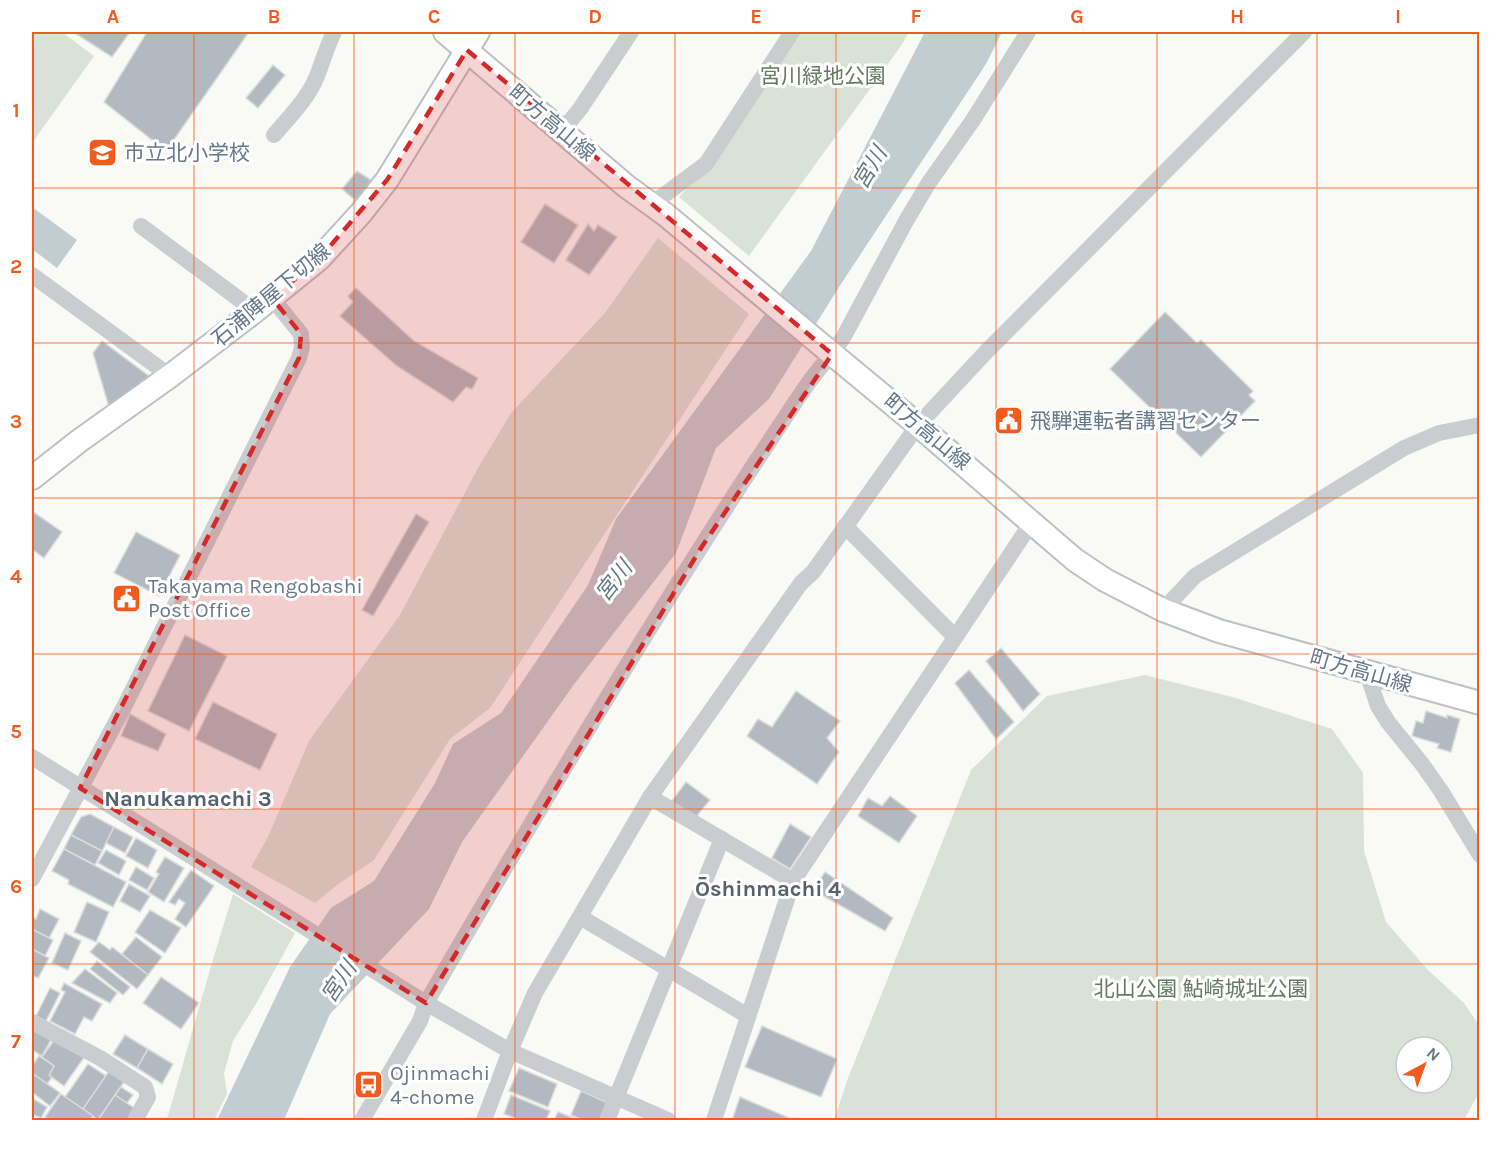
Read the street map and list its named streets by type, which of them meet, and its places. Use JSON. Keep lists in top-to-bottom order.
{
  "streets": {
    "main road": ["町方高山線", "石浦陣屋下切線"]
  },
  "crossings": [
    ["町方高山線", "石浦陣屋下切線"]
  ],
  "districts": ["Nanukamachi 3", "Ōshinmachi 4"],
  "water": ["宮川"],
  "parks": ["宮川緑地公園", "北山公園 鮎崎城址公園"],
  "places": {
    "school or university": ["市立北小学校"],
    "public building": ["飛騨運転者講習センター", "Takayama Rengobashi Post Office"],
    "bus stop": ["Ojinmachi 4-chome"]
  },
  "north": "top right",
  "grid": {
    "columns": [
      "A",
      "B",
      "C",
      "D",
      "E",
      "F",
      "G",
      "H",
      "I"
    ],
    "rows": [
      "1",
      "2",
      "3",
      "4",
      "5",
      "6",
      "7"
    ]
  }
}
